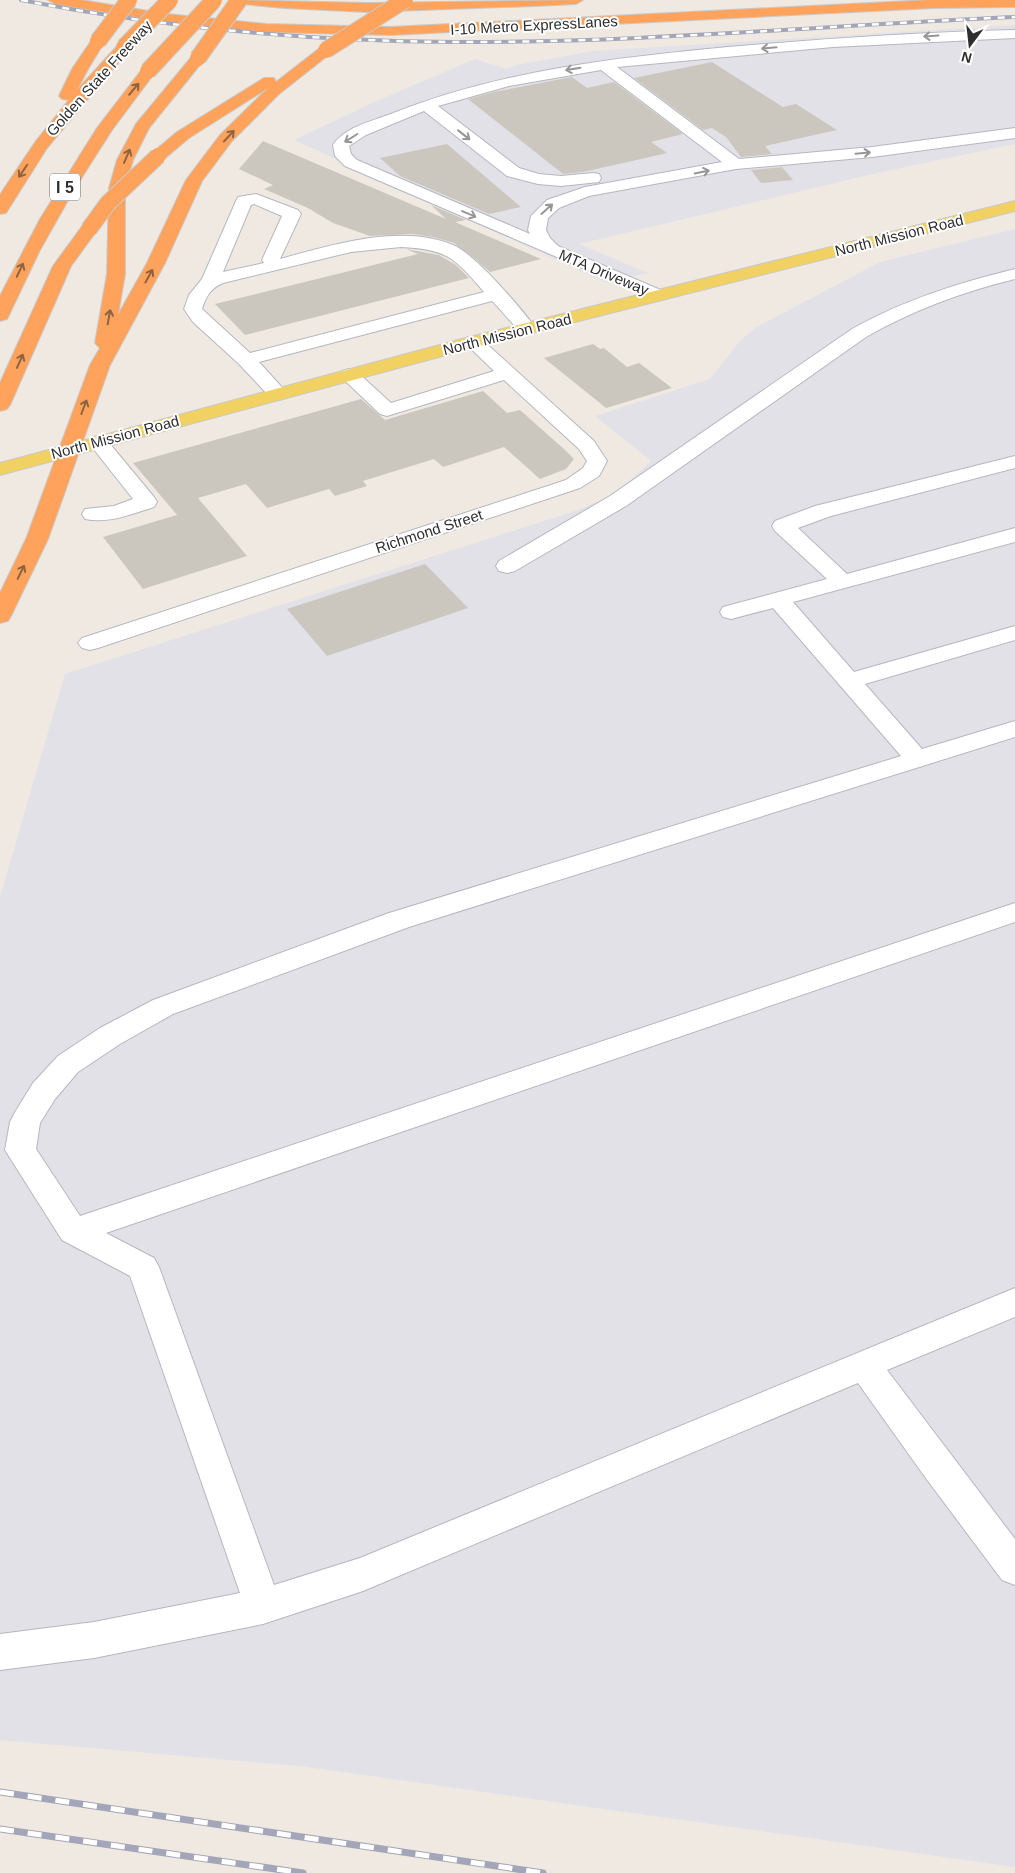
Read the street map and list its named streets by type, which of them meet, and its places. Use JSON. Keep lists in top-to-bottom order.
{
  "streets": {
    "highway": ["I-10 Metro ExpressLanes", "Golden State Freeway", "I 5"],
    "main road": ["North Mission Road"],
    "street": ["MTA Driveway", "Richmond Street"]
  },
  "crossings": [
    ["North Mission Road", "MTA Driveway"],
    ["North Mission Road", "Richmond Street"]
  ],
  "north": "bottom"
}
